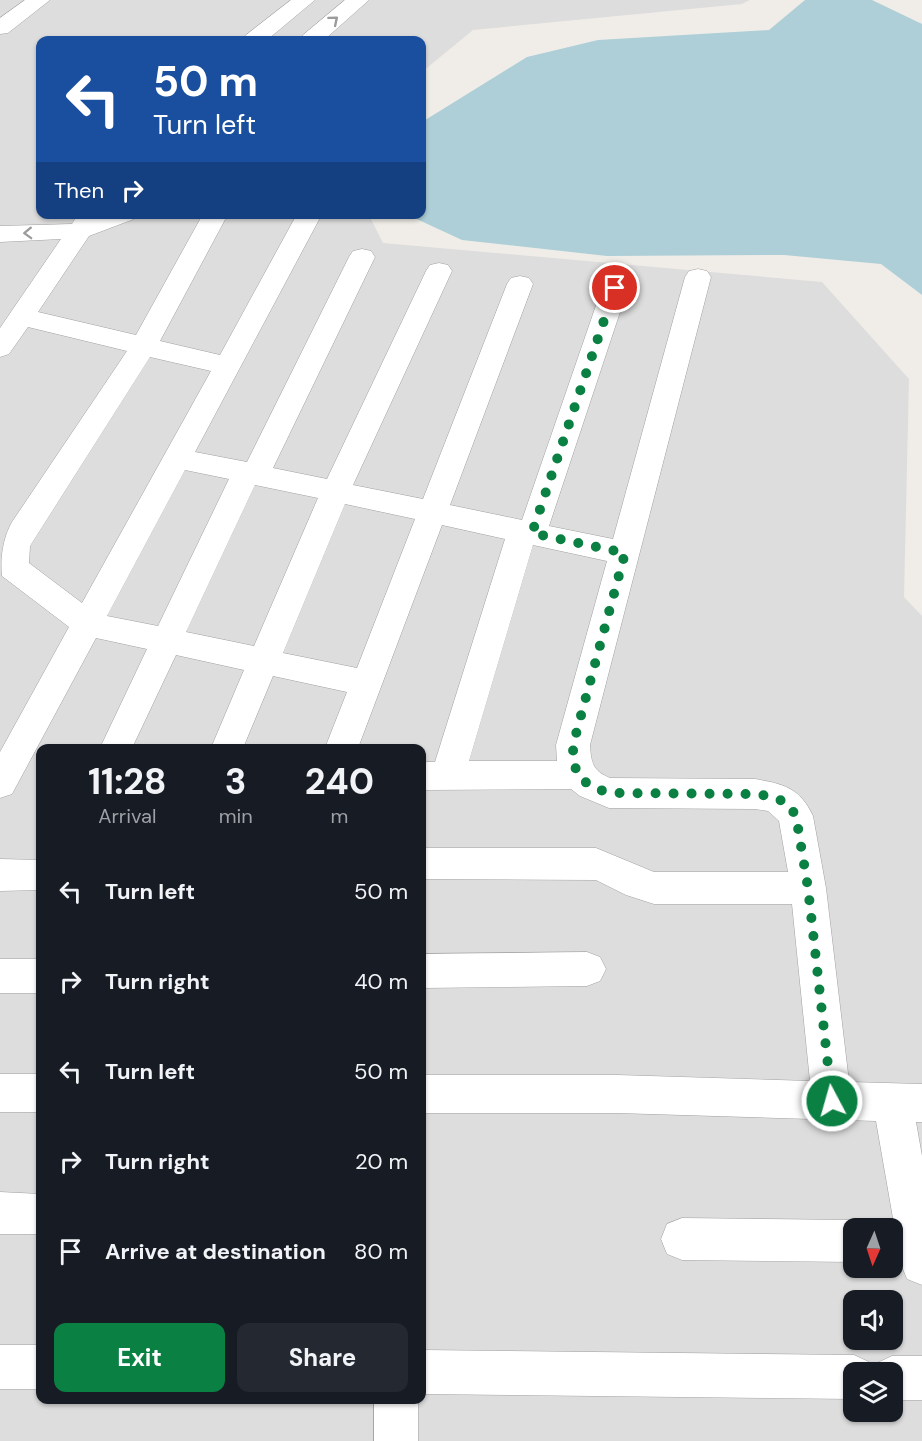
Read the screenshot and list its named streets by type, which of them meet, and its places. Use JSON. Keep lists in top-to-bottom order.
{
  "north": "bottom",
  "page": {
    "turn": ["50 m", "Turn left"],
    "then": "Then",
    "eta": [
      "11:28",
      "Arrival",
      "3",
      "min",
      "240",
      "m"
    ],
    "list": [
      {
        "name": "Turn left",
        "value": "50 m"
      },
      {
        "name": "Turn right",
        "value": "40 m"
      },
      {
        "name": "Turn left",
        "value": "50 m"
      },
      {
        "name": "Turn right",
        "value": "20 m"
      },
      {
        "name": "Arrive at destination",
        "value": "80 m"
      }
    ],
    "buttons": ["Exit", "Share"]
  }
}
